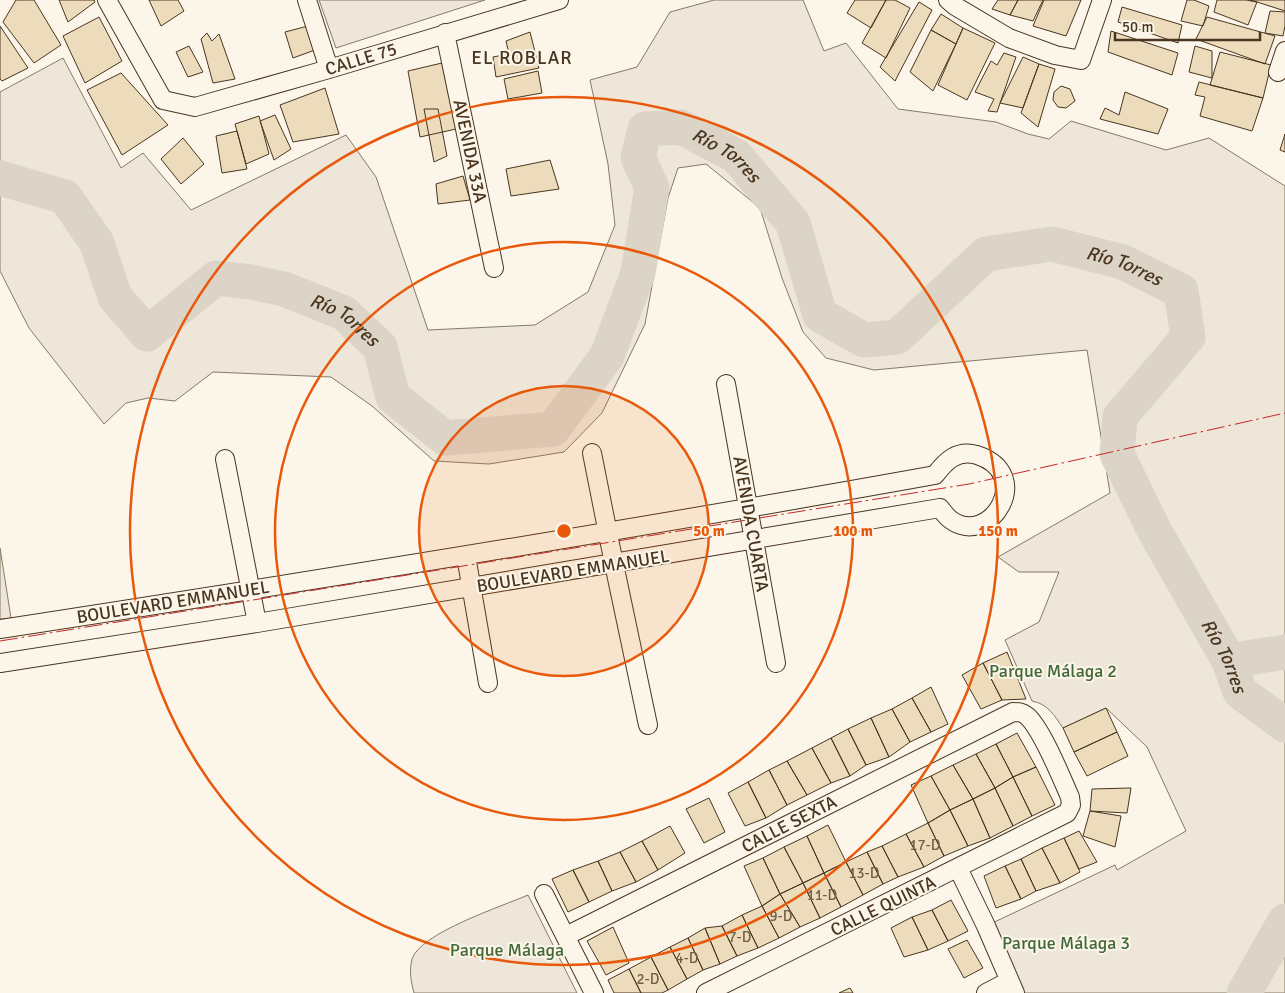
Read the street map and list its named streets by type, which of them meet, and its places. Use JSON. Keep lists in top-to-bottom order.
{
  "streets": {
    "street": [
      "CALLE 75",
      "AVENIDA 33A",
      "AVENIDA CUARTA",
      "BOULEVARD EMMANUEL",
      "CALLE SEXTA",
      "CALLE QUINTA"
    ]
  },
  "crossings": [
    ["CALLE 75", "AVENIDA 33A"],
    ["AVENIDA CUARTA", "BOULEVARD EMMANUEL"],
    ["CALLE SEXTA", "CALLE QUINTA"]
  ],
  "districts": ["EL ROBLAR"],
  "water": ["Río Torres"],
  "parks": ["Parque Málaga 2", "Parque Málaga 3", "Parque Málaga"],
  "house_numbers": [
    "17-D",
    "13-D",
    "11-D",
    "9-D",
    "7-D",
    "4-D",
    "2-D"
  ],
  "scale_bar": "50 m",
  "rings": ["50 m", "100 m", "150 m"]
}
